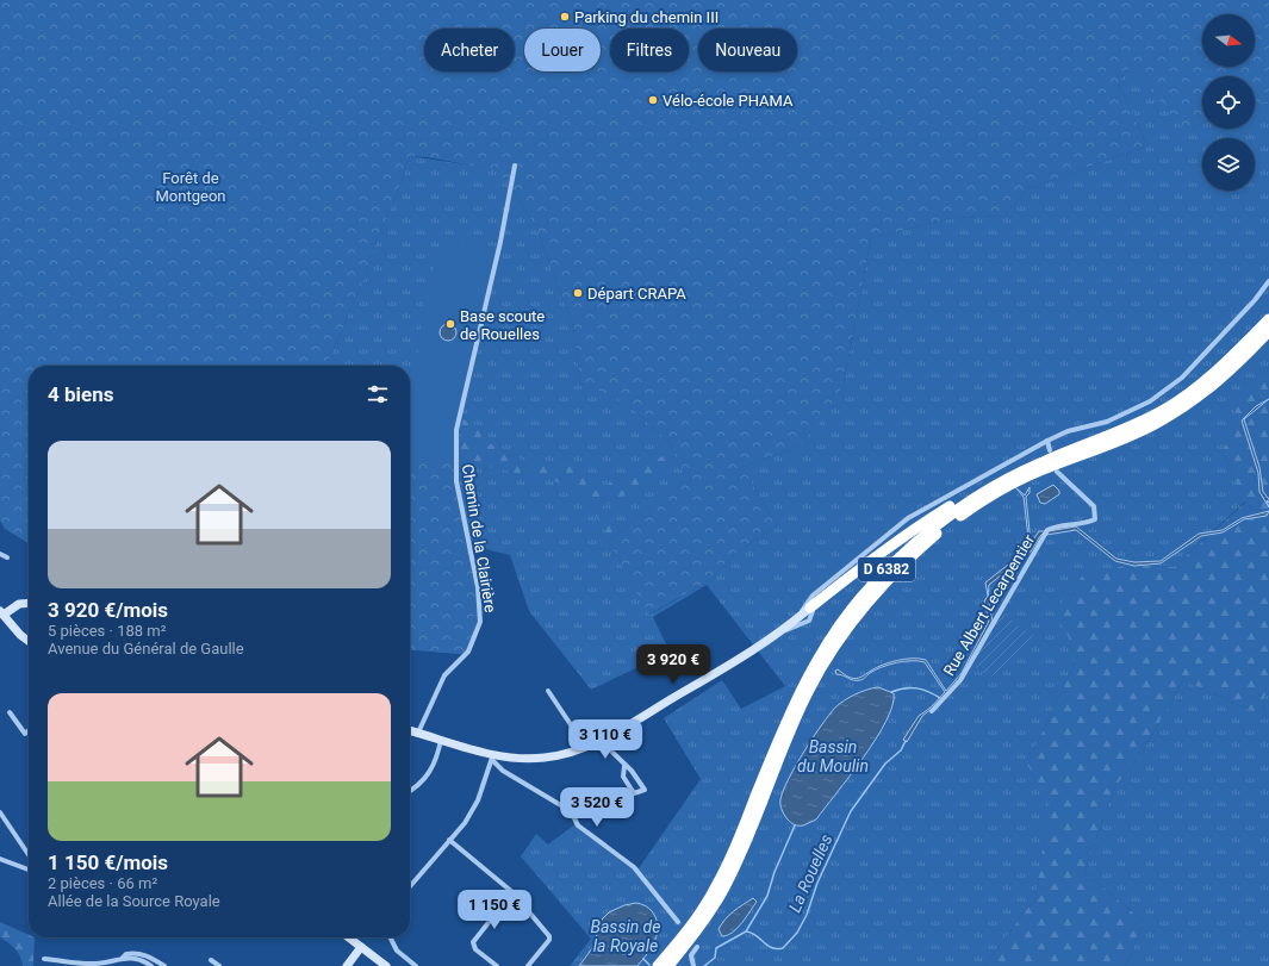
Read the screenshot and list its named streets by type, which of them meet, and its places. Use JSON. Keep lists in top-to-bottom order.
{
  "streets": {
    "highway": ["D 6382"],
    "street": ["Chemin de la Clairière", "Rue Albert Lecarpentier"]
  },
  "water": ["Bassin du Moulin", "La Rouelles", "Bassin de la Royale"],
  "parks": ["Forêt de Montgeon"],
  "places": [
    "Parking du chemin III",
    "Vélo-école PHAMA",
    "Départ CRAPA",
    "Base scoute de Rouelles"
  ],
  "north": "right",
  "page": {
    "chip": [
      "Acheter",
      "Louer",
      "Filtres",
      "Nouveau"
    ],
    "heading": "4 biens",
    "list": [
      {
        "name": "3 920 €/mois",
        "note": "5 pièces · 188 m² · Avenue du Général de Gaulle"
      },
      {
        "name": "1 150 €/mois",
        "note": "2 pièces · 66 m² · Allée de la Source Royale"
      }
    ],
    "price": [
      "3 920 €",
      "3 110 €",
      "3 520 €",
      "1 150 €"
    ]
  }
}
